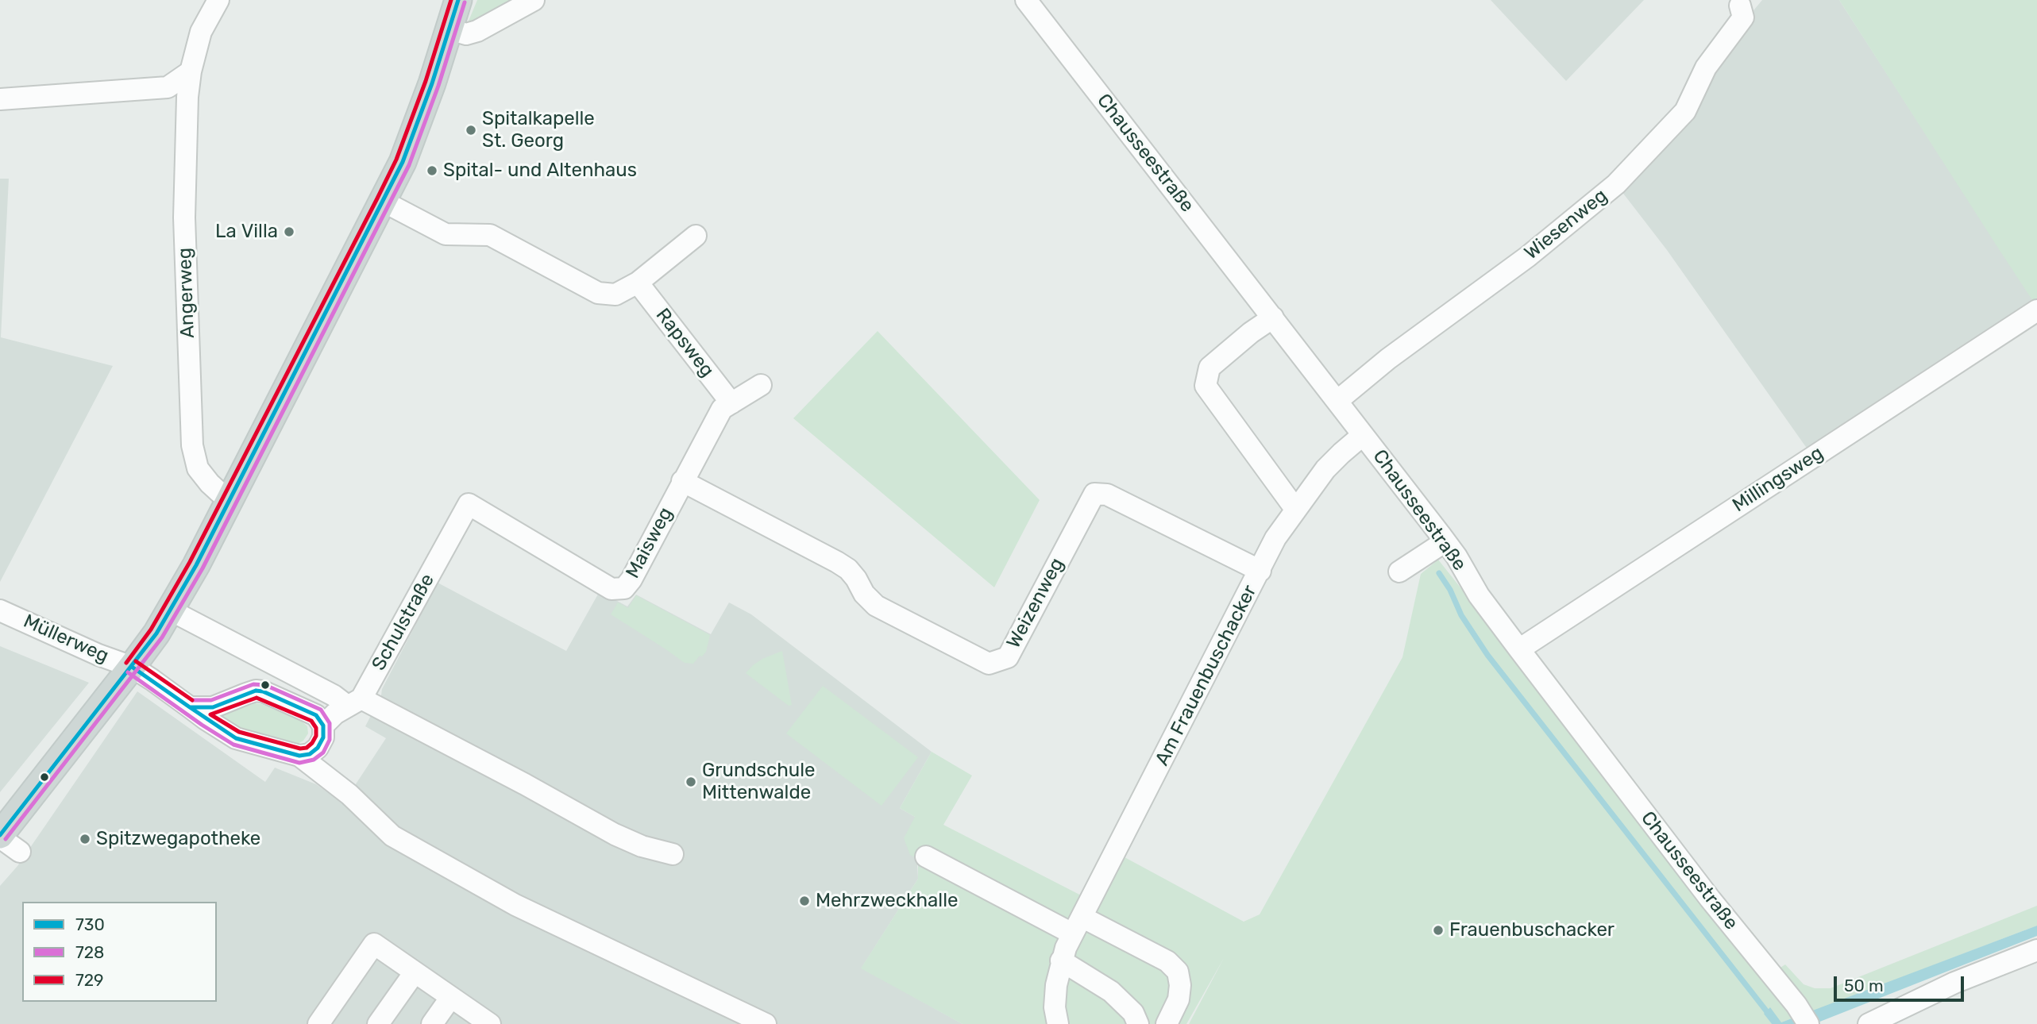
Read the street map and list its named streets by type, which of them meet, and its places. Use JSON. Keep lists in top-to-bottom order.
{
  "streets": {
    "street": [
      "Chausseestraße",
      "Wiesenweg",
      "Angerweg",
      "Rapsweg",
      "Millingsweg",
      "Maisweg",
      "Weizenweg",
      "Schulstraße",
      "Müllerweg",
      "Am Frauenbuschacker"
    ]
  },
  "crossings": [
    ["Chausseestraße", "Wiesenweg"],
    ["Chausseestraße", "Millingsweg"],
    ["Chausseestraße", "Am Frauenbuschacker"],
    ["Rapsweg", "Maisweg"],
    ["Maisweg", "Weizenweg"],
    ["Maisweg", "Schulstraße"],
    ["Weizenweg", "Am Frauenbuschacker"]
  ],
  "places": [
    "Spitalkapelle St. Georg",
    "Spital- und Altenhaus",
    "La Villa",
    "Grundschule Mittenwalde",
    "Spitzwegapotheke",
    "Mehrzweckhalle",
    "Frauenbuschacker"
  ],
  "lines": ["transit line 730", "transit line 729", "transit line 728"],
  "legend": ["730", "728", "729"],
  "scale_bar": "50 m"
}
